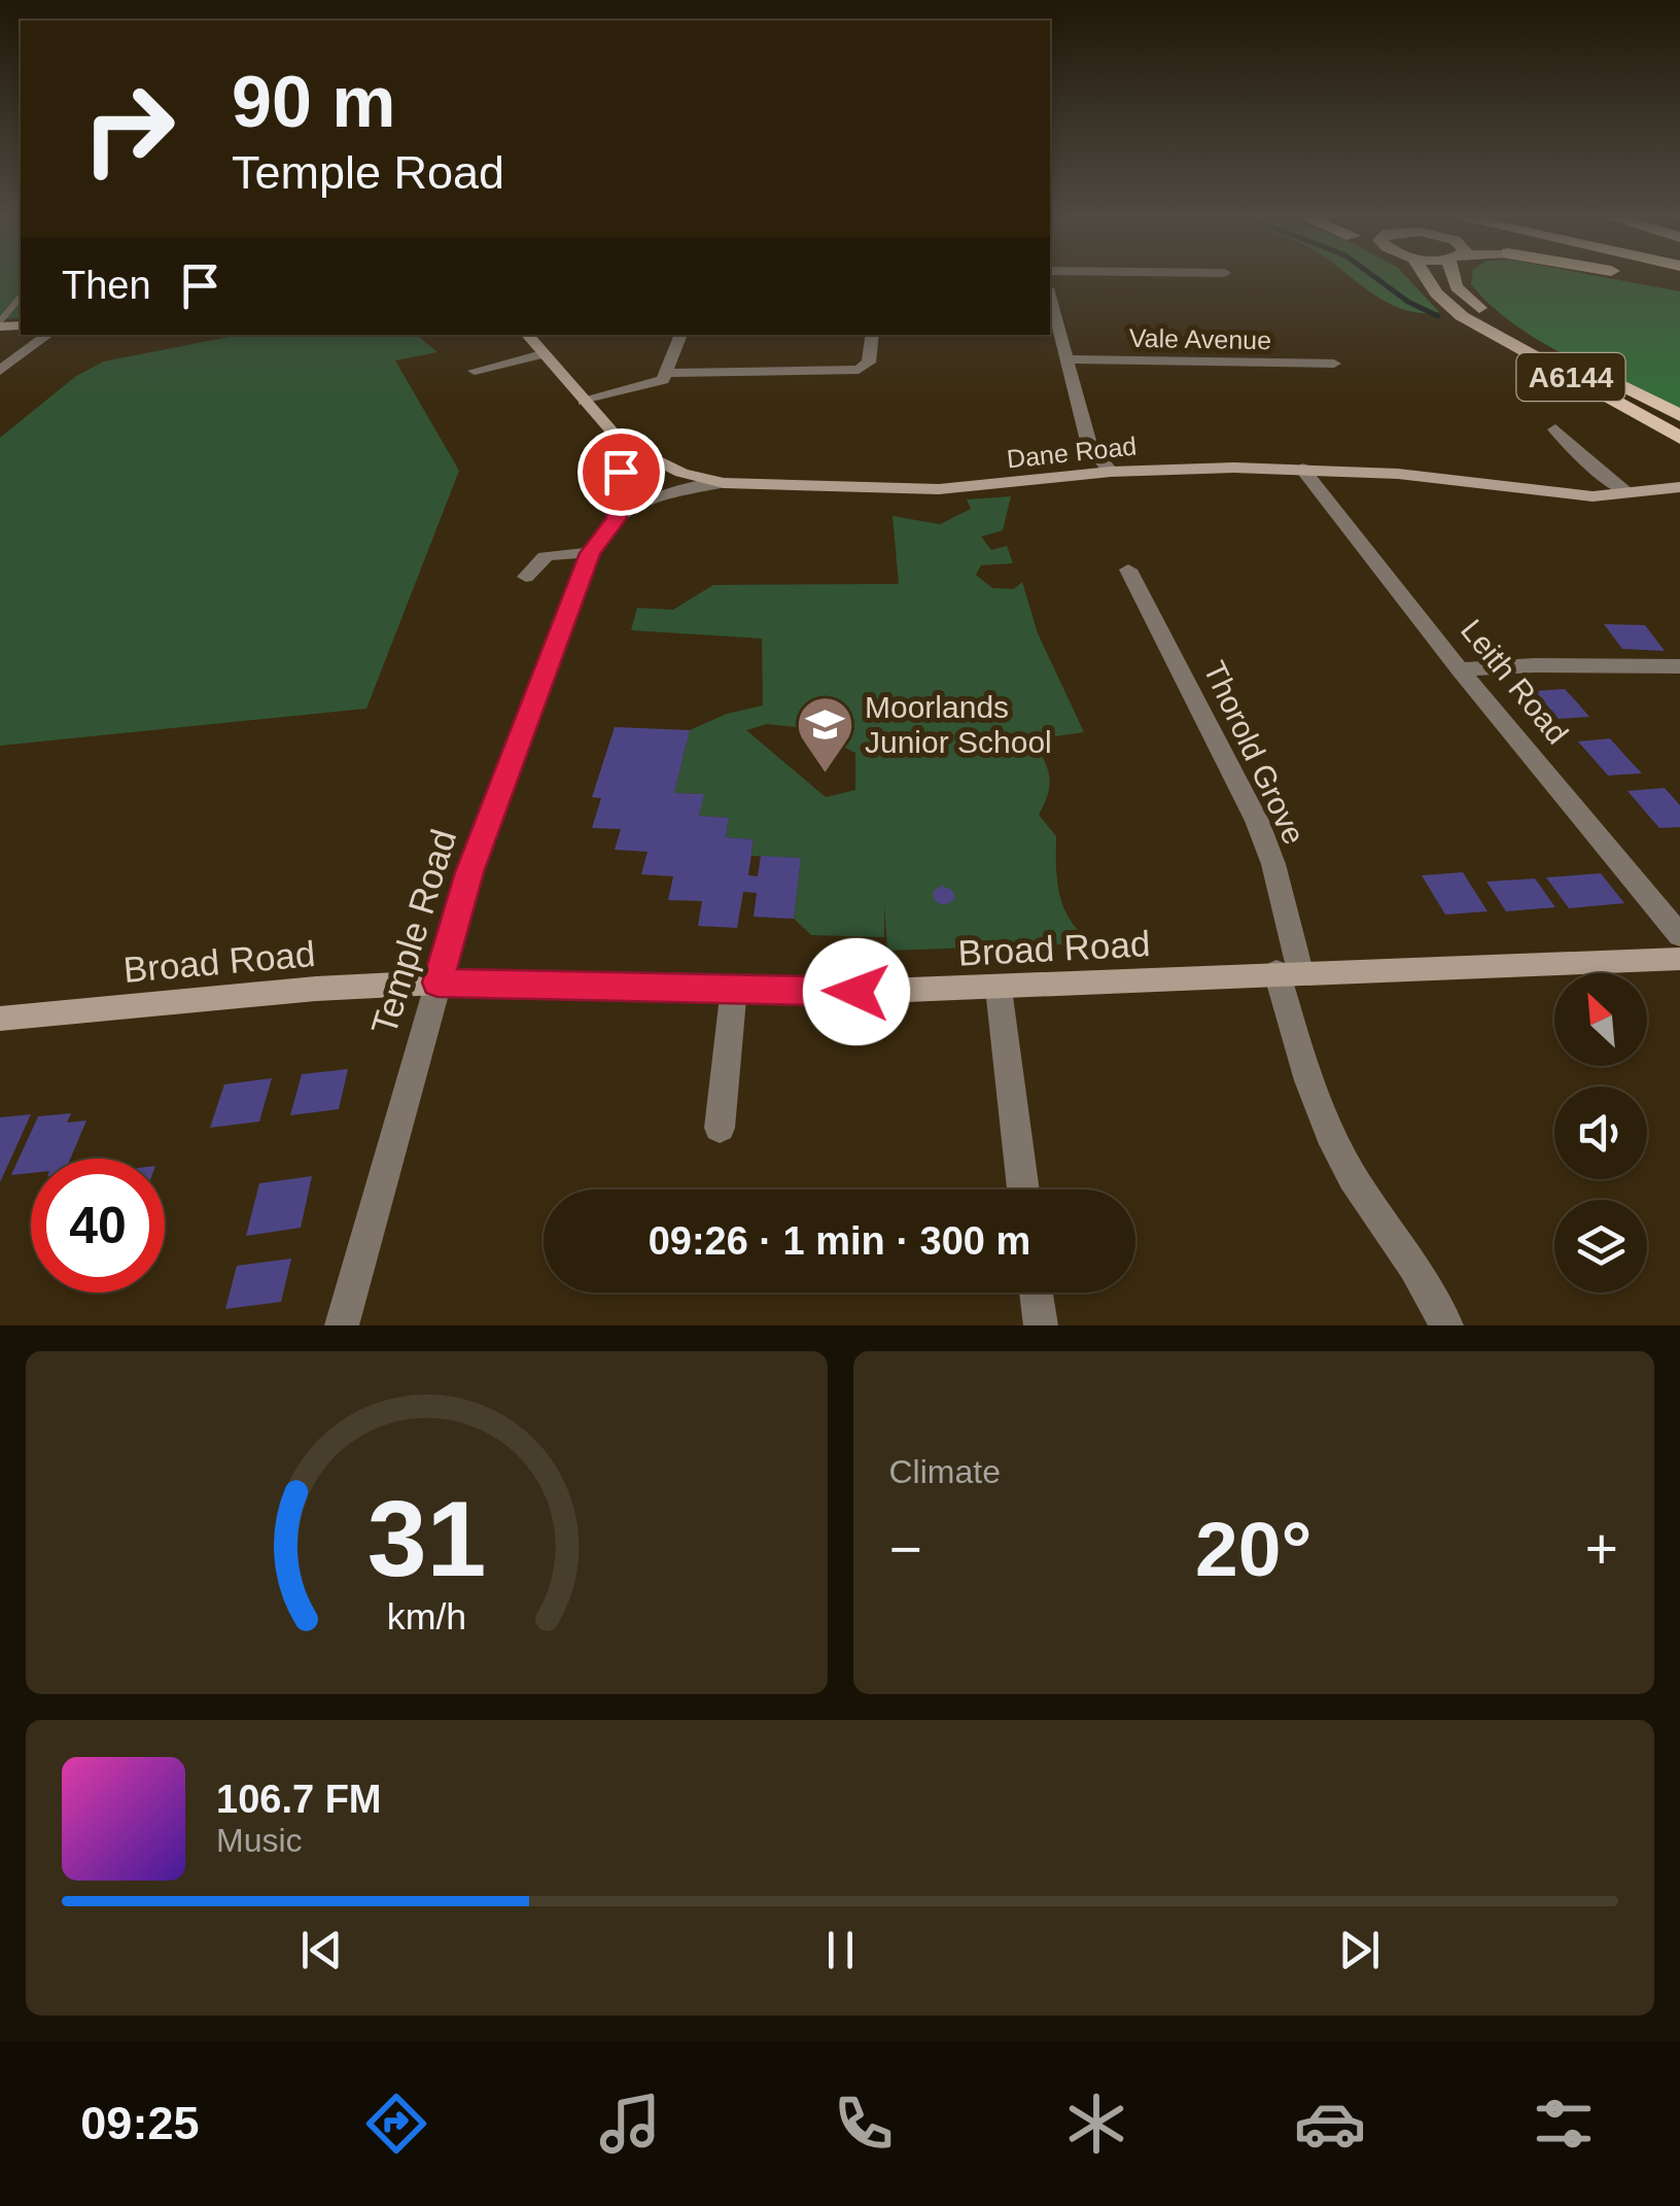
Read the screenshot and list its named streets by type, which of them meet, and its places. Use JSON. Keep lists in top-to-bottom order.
{
  "streets": {
    "main road": ["A6144", "Dane Road", "Broad Road"],
    "street": [
      "Vale Avenue",
      "Leith Road",
      "Thorold Grove",
      "Temple Road"
    ]
  },
  "crossings": [
    ["Dane Road", "Leith Road"],
    ["Dane Road", "Temple Road"],
    ["Thorold Grove", "Broad Road"],
    ["Temple Road", "Broad Road"]
  ],
  "places": {
    "school or university": ["Moorlands Junior School"]
  },
  "north": "top left",
  "page": {
    "turn": ["90 m", "Temple Road"],
    "then": "Then",
    "limit": "40",
    "trip": "09:26 · 1 min · 300 m",
    "tile": "Climate",
    "heat": ["−", "20°", "+"],
    "song": ["106.7 FM", "Music"],
    "tabs": "09:25",
    "gauge": ["31", "km/h"]
  }
}
